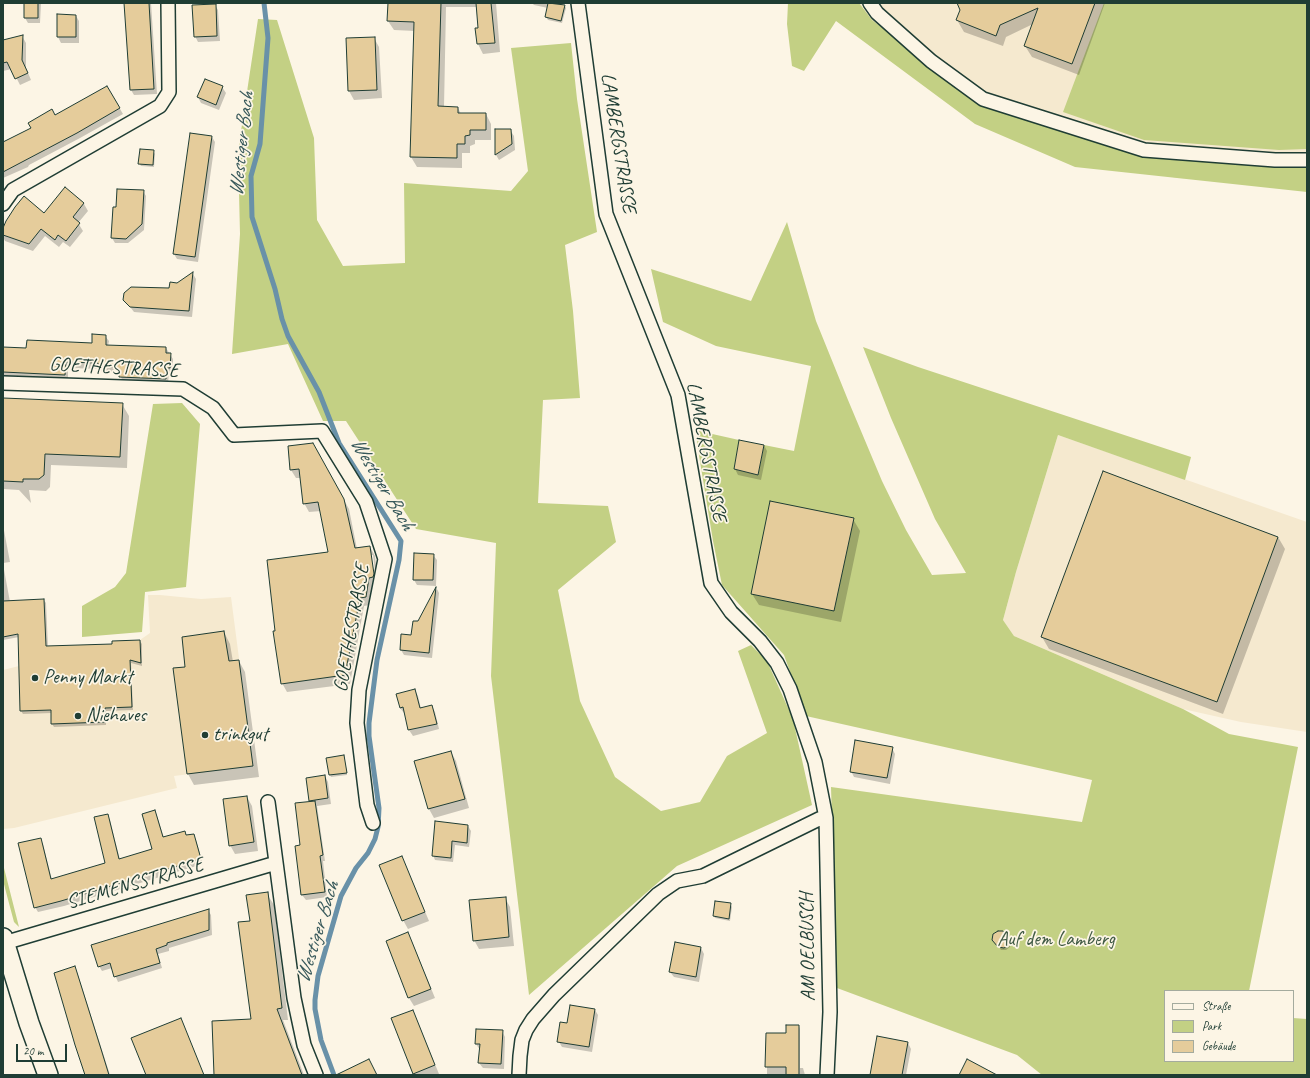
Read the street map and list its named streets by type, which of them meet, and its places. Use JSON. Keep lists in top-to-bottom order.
{
  "streets": {
    "street": [
      "LAMBERGSTRASSE",
      "GOETHESTRASSE",
      "SIEMENSSTRASSE",
      "AM OELBUSCH"
    ]
  },
  "crossings": [
    ["LAMBERGSTRASSE", "AM OELBUSCH"]
  ],
  "water": ["Westiger Bach"],
  "parks": ["Auf dem Lamberg"],
  "places": ["Penny Markt", "Niehaves", "trinkgut"],
  "legend": ["Straße", "Park", "Gebäude"],
  "scale_bar": "20 m"
}
